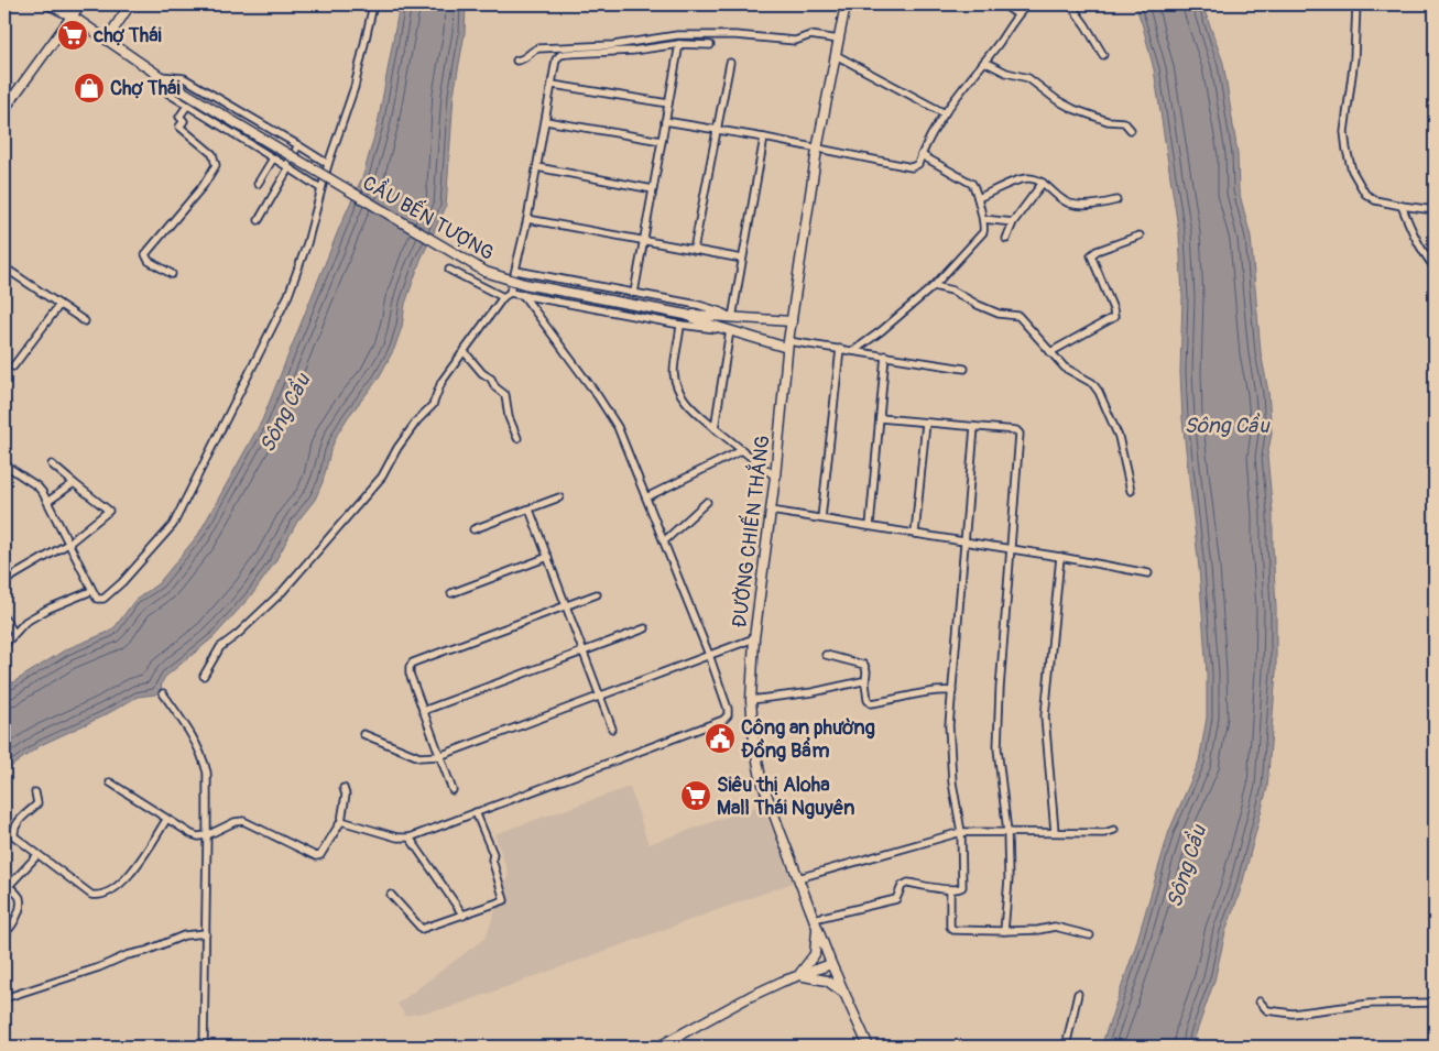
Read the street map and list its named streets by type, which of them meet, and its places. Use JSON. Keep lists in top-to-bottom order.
{
  "streets": {
    "main road": ["CẦU BẾN TƯỢNG", "ĐƯỜNG CHIẾN THẮNG"]
  },
  "water": ["Sông Cầu"],
  "places": {
    "supermarket": ["chợ Thái", "Siêu thị Aloha Mall Thái Nguyên"],
    "shop": ["Chợ Thái"],
    "public building": ["Công an phường Đồng Bẩm"]
  }
}
